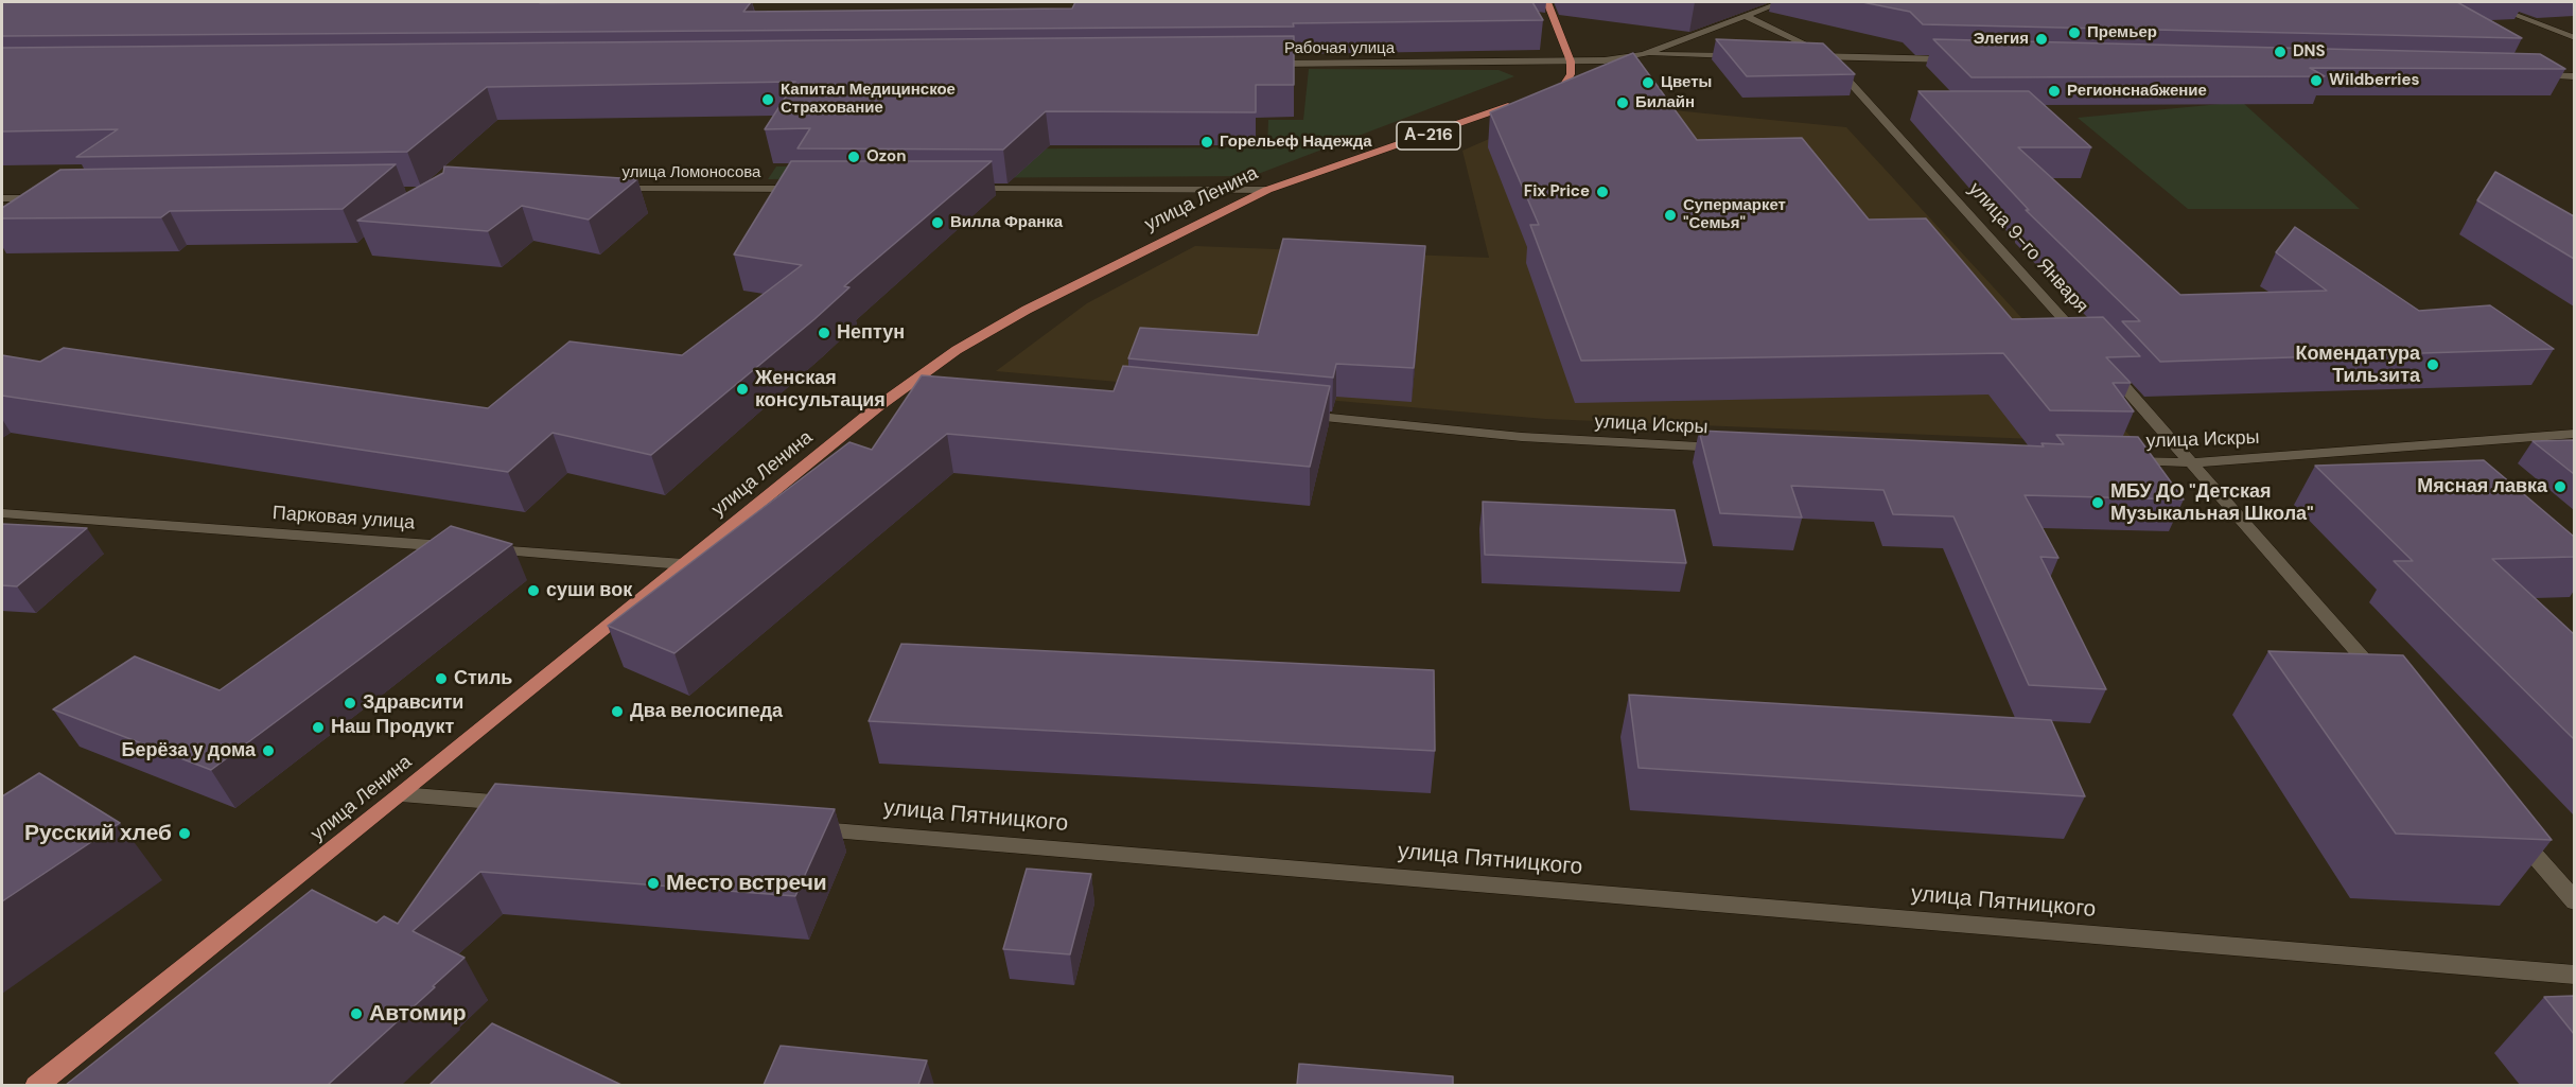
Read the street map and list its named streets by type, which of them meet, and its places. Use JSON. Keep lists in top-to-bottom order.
{
  "streets": {
    "main road": ["А-216", "улица Ленина"],
    "street": [
      "Рабочая улица",
      "улица Ломоносова",
      "улица 9-го Января",
      "улица Искры",
      "Парковая улица",
      "улица Пятницкого"
    ]
  },
  "places": [
    "Премьер",
    "Элегия",
    "DNS",
    "Wildberries",
    "Цветы",
    "Регионснабжение",
    "Капитал Медицинское Страхование",
    "Билайн",
    "Горельеф Надежда",
    "Ozon",
    "Fix Price",
    "Супермаркет \"Семья\"",
    "Вилла Франка",
    "Нептун",
    "Комендатура Тильзита",
    "Женская консультация",
    "Мясная лавка",
    "МБУ ДО \"Детская Музыкальная Школа\"",
    "суши вок",
    "Стиль",
    "Здравсити",
    "Два велосипеда",
    "Наш Продукт",
    "Берёза у дома",
    "Русский хлеб",
    "Место встречи",
    "Автомир"
  ]
}
